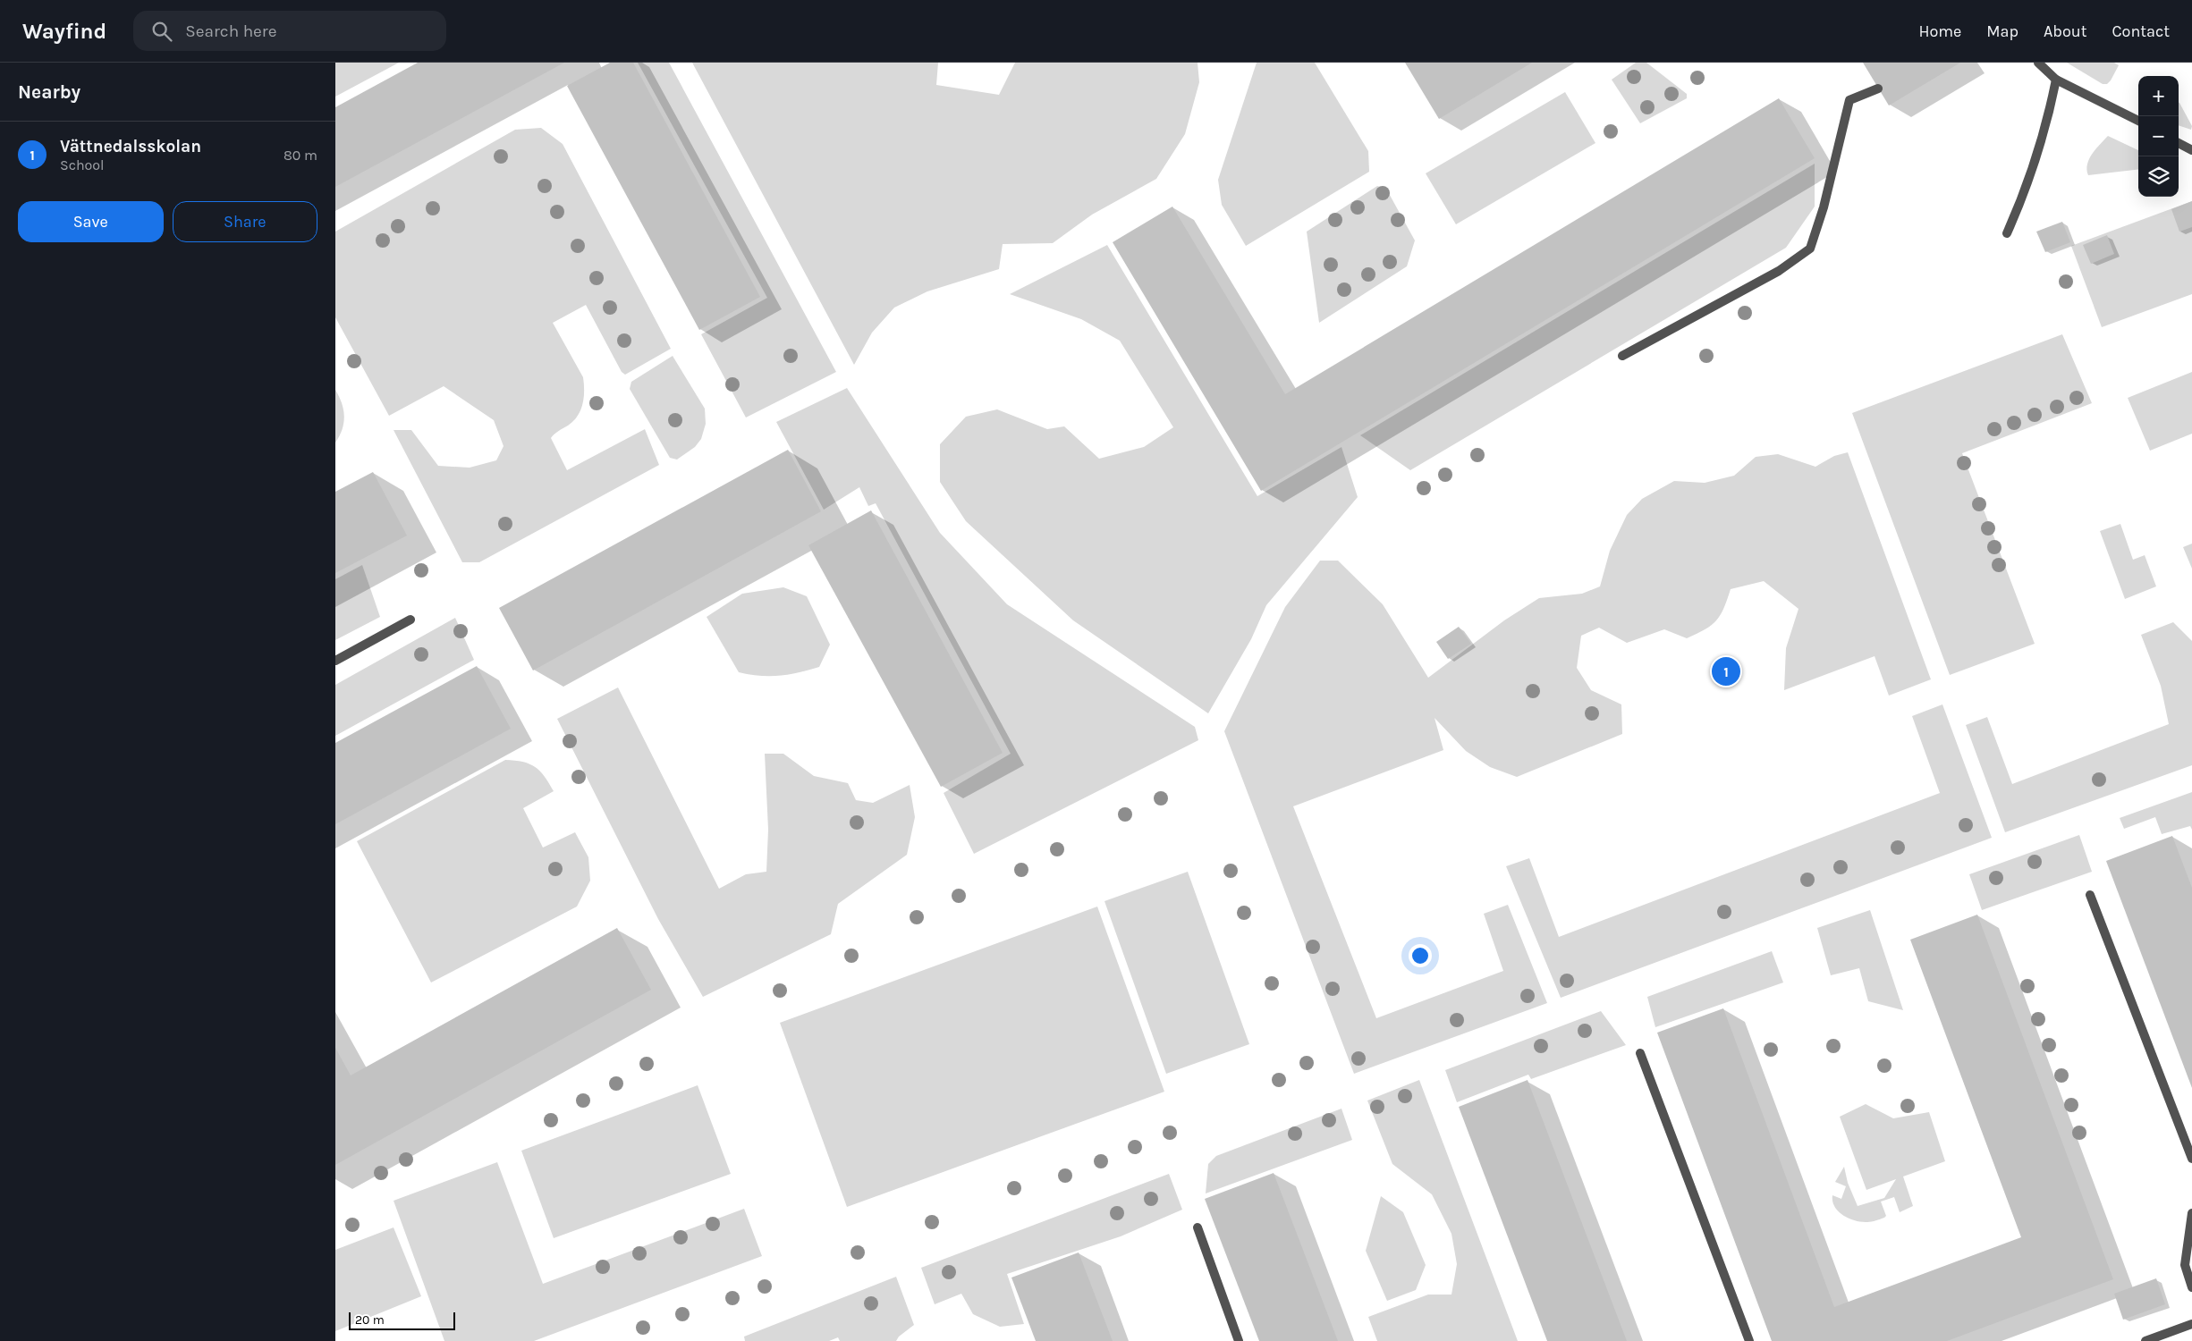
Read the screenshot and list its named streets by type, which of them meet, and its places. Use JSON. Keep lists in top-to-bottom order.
{
  "scale_bar": "20 m",
  "page": {
    "header": "Wayfind",
    "search": "Search here",
    "nav": [
      "Home",
      "Map",
      "About",
      "Contact"
    ],
    "heading": "Nearby",
    "map_buttons": ["+", "−"],
    "list": [
      {
        "mark": "1",
        "name": "Vättnedalsskolan",
        "note": "School",
        "value": "80 m"
      }
    ],
    "buttons": ["Save", "Share"],
    "pins": "1",
    "scale": "20 m"
  }
}
